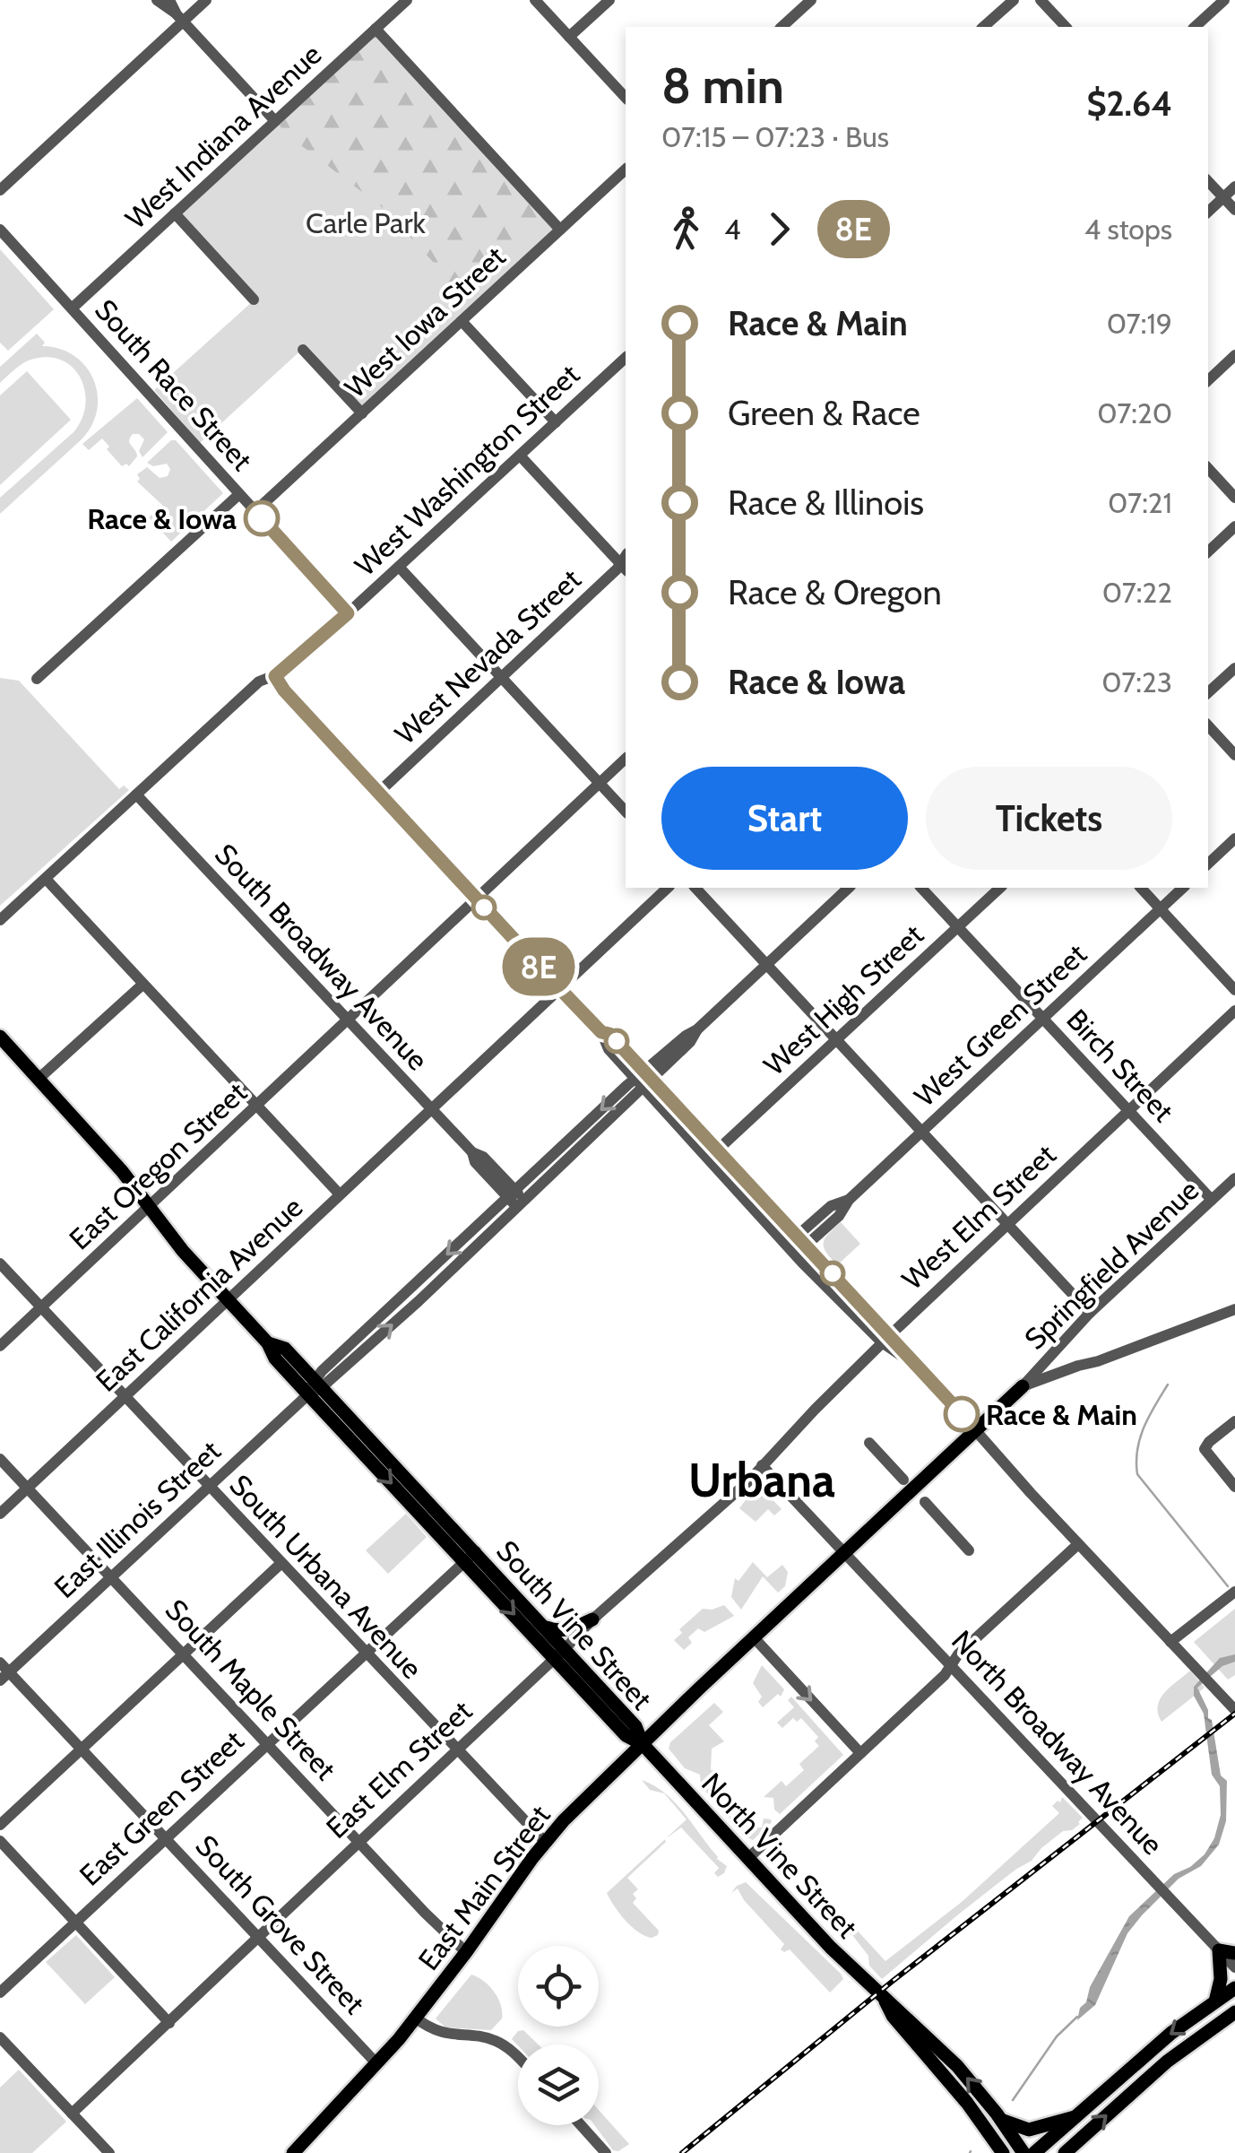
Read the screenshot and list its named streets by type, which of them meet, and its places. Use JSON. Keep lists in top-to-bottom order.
{
  "streets": {
    "main road": ["South Vine Street", "North Vine Street", "East Main Street"],
    "street": [
      "West Indiana Avenue",
      "West Iowa Street",
      "South Race Street",
      "West Washington Street",
      "West Nevada Street",
      "South Broadway Avenue",
      "West High Street",
      "West Green Street",
      "Birch Street",
      "East Oregon Street",
      "West Elm Street",
      "Springfield Avenue",
      "East California Avenue",
      "East Illinois Street",
      "South Urbana Avenue",
      "South Maple Street",
      "North Broadway Avenue",
      "East Elm Street",
      "East Green Street",
      "South Grove Street"
    ]
  },
  "crossings": [
    ["West Indiana Avenue", "South Race Street"],
    ["West Iowa Street", "South Race Street"],
    ["South Race Street", "West Washington Street"],
    ["West Washington Street", "South Broadway Avenue"],
    ["South Broadway Avenue", "East Oregon Street"],
    ["South Broadway Avenue", "East California Avenue"],
    ["South Broadway Avenue", "East Illinois Street"],
    ["West High Street", "Birch Street"],
    ["West Green Street", "Birch Street"],
    ["Birch Street", "West Elm Street"],
    ["Birch Street", "Springfield Avenue"],
    ["East Oregon Street", "South Urbana Avenue"],
    ["East Oregon Street", "South Vine Street"],
    ["West Elm Street", "East Elm Street"],
    ["Springfield Avenue", "East Main Street"],
    ["East California Avenue", "South Urbana Avenue"],
    ["East California Avenue", "South Vine Street"],
    ["East California Avenue", "South Maple Street"],
    ["East Illinois Street", "South Urbana Avenue"],
    ["East Illinois Street", "South Vine Street"],
    ["East Illinois Street", "South Maple Street"],
    ["East Illinois Street", "South Grove Street"],
    ["South Urbana Avenue", "East Elm Street"],
    ["South Urbana Avenue", "East Green Street"],
    ["South Urbana Avenue", "East Main Street"],
    ["South Vine Street", "East Elm Street"],
    ["South Vine Street", "East Green Street"],
    ["South Vine Street", "North Vine Street"],
    ["South Vine Street", "East Main Street"],
    ["South Maple Street", "East Elm Street"],
    ["South Maple Street", "East Green Street"],
    ["South Maple Street", "East Main Street"],
    ["North Broadway Avenue", "East Main Street"],
    ["East Elm Street", "South Grove Street"],
    ["East Green Street", "South Grove Street"],
    ["North Vine Street", "East Main Street"],
    ["East Main Street", "South Grove Street"]
  ],
  "districts": ["Urbana"],
  "parks": ["Carle Park"],
  "places": ["Race & Iowa", "Race & Main"],
  "lines": ["bus line 8E"],
  "page": {
    "on_map": "8E",
    "heading": ["8 min", "07:15 – 07:23 · Bus", "$2.64"],
    "legs": ["4", "8E", "4 stops"],
    "list": [
      {
        "name": "Race & Main",
        "value": "07:19"
      },
      {
        "name": "Green & Race",
        "value": "07:20"
      },
      {
        "name": "Race & Illinois",
        "value": "07:21"
      },
      {
        "name": "Race & Oregon",
        "value": "07:22"
      },
      {
        "name": "Race & Iowa",
        "value": "07:23"
      }
    ],
    "buttons": ["Start", "Tickets"]
  }
}
